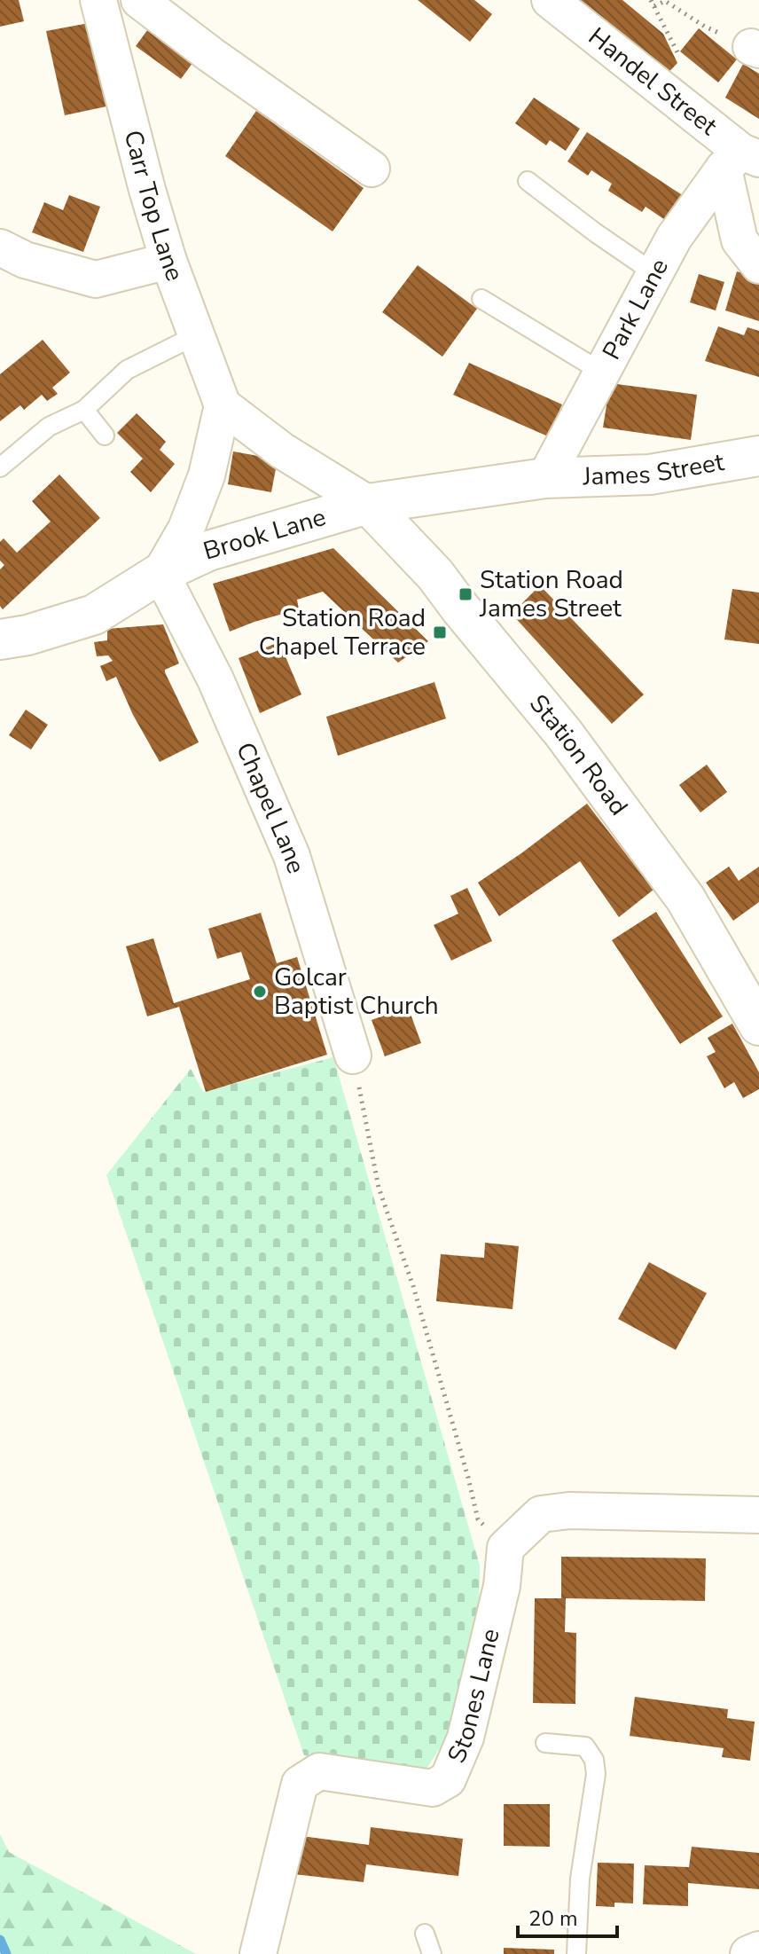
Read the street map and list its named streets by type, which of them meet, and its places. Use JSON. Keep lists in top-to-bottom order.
{
  "streets": {
    "street": [
      "Handel Street",
      "Carr Top Lane",
      "Park Lane",
      "James Street",
      "Brook Lane",
      "Station Road",
      "Chapel Lane",
      "Stones Lane"
    ]
  },
  "crossings": [
    ["Handel Street", "Park Lane"],
    ["Park Lane", "James Street"],
    ["Park Lane", "Brook Lane"],
    ["James Street", "Brook Lane"],
    ["Brook Lane", "Station Road"],
    ["Brook Lane", "Chapel Lane"]
  ],
  "places": {
    "transit": ["Station Road James Street", "Station Road Chapel Terrace"],
    "other": ["Golcar Baptist Church"]
  },
  "scale_bar": "20 m"
}
